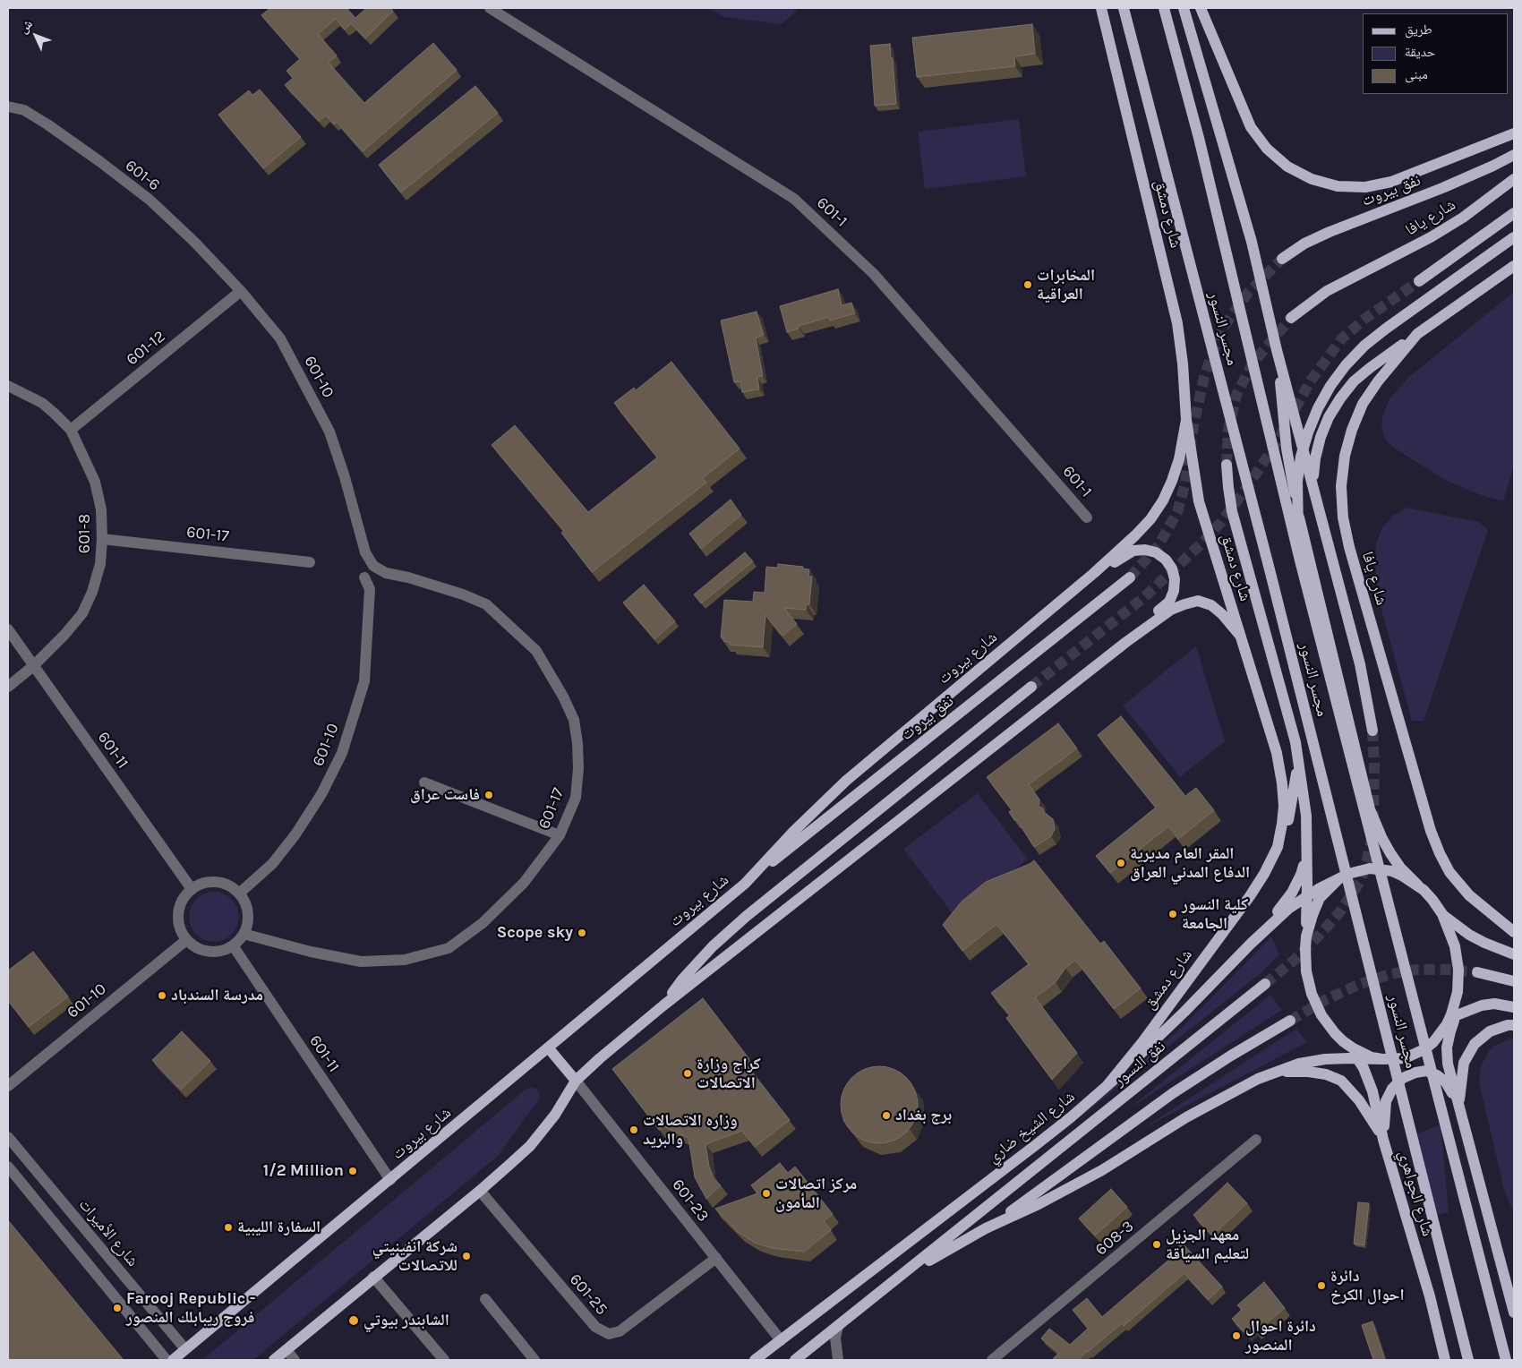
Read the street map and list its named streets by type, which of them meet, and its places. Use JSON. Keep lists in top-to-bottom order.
{
  "streets": {
    "main road": [
      "نفق بيروت",
      "شارع دمشق",
      "شارع يافا",
      "مجسر النسور",
      "شارع بيروت",
      "نفق النسور",
      "شارع الشيخ ضاري",
      "شارع الجواهري"
    ],
    "street": [
      "601-6",
      "601-1",
      "601-12",
      "601-10",
      "601-8",
      "601-17",
      "601-11",
      "601-23",
      "شارع الأميرات",
      "608-3",
      "601-25"
    ]
  },
  "crossings": [
    ["601-6", "601-12"],
    ["601-6", "601-10"],
    ["نفق بيروت", "شارع بيروت"],
    ["شارع دمشق", "شارع بيروت"],
    ["شارع دمشق", "شارع الشيخ ضاري"],
    ["601-12", "601-10"],
    ["601-12", "601-8"],
    ["601-10", "601-17"],
    ["601-10", "601-11"],
    ["601-8", "601-17"],
    ["601-8", "601-11"],
    ["601-17", "601-11"],
    ["شارع بيروت", "601-11"],
    ["شارع بيروت", "شارع الأميرات"],
    ["شارع الشيخ ضاري", "601-23"],
    ["601-23", "601-25"]
  ],
  "places": [
    "المخابرات العراقية",
    "فاست عراق",
    "المقر العام مديرية الدفاع المدني العراق",
    "كلية النسور الجامعة",
    "Scope sky",
    "مدرسة السندباد",
    "كراج وزارة الاتصالات",
    "برج بغداد",
    "وزاره الاتصالات والبريد",
    "1/2 Million",
    "مركز اتصالات المأمون",
    "السفارة الليبية",
    "معهد الجزيل لتعليم السياقة",
    "شركة انفينيتي للاتصالات",
    "دائرة احوال الكرخ",
    "Farooj Republic - فروج ريبابلك المنصور",
    "الشابندر بيوتي",
    "دائرة احوال المنصور"
  ],
  "legend": ["طريق", "حديقة", "مبنى"],
  "north": "top left"
}
